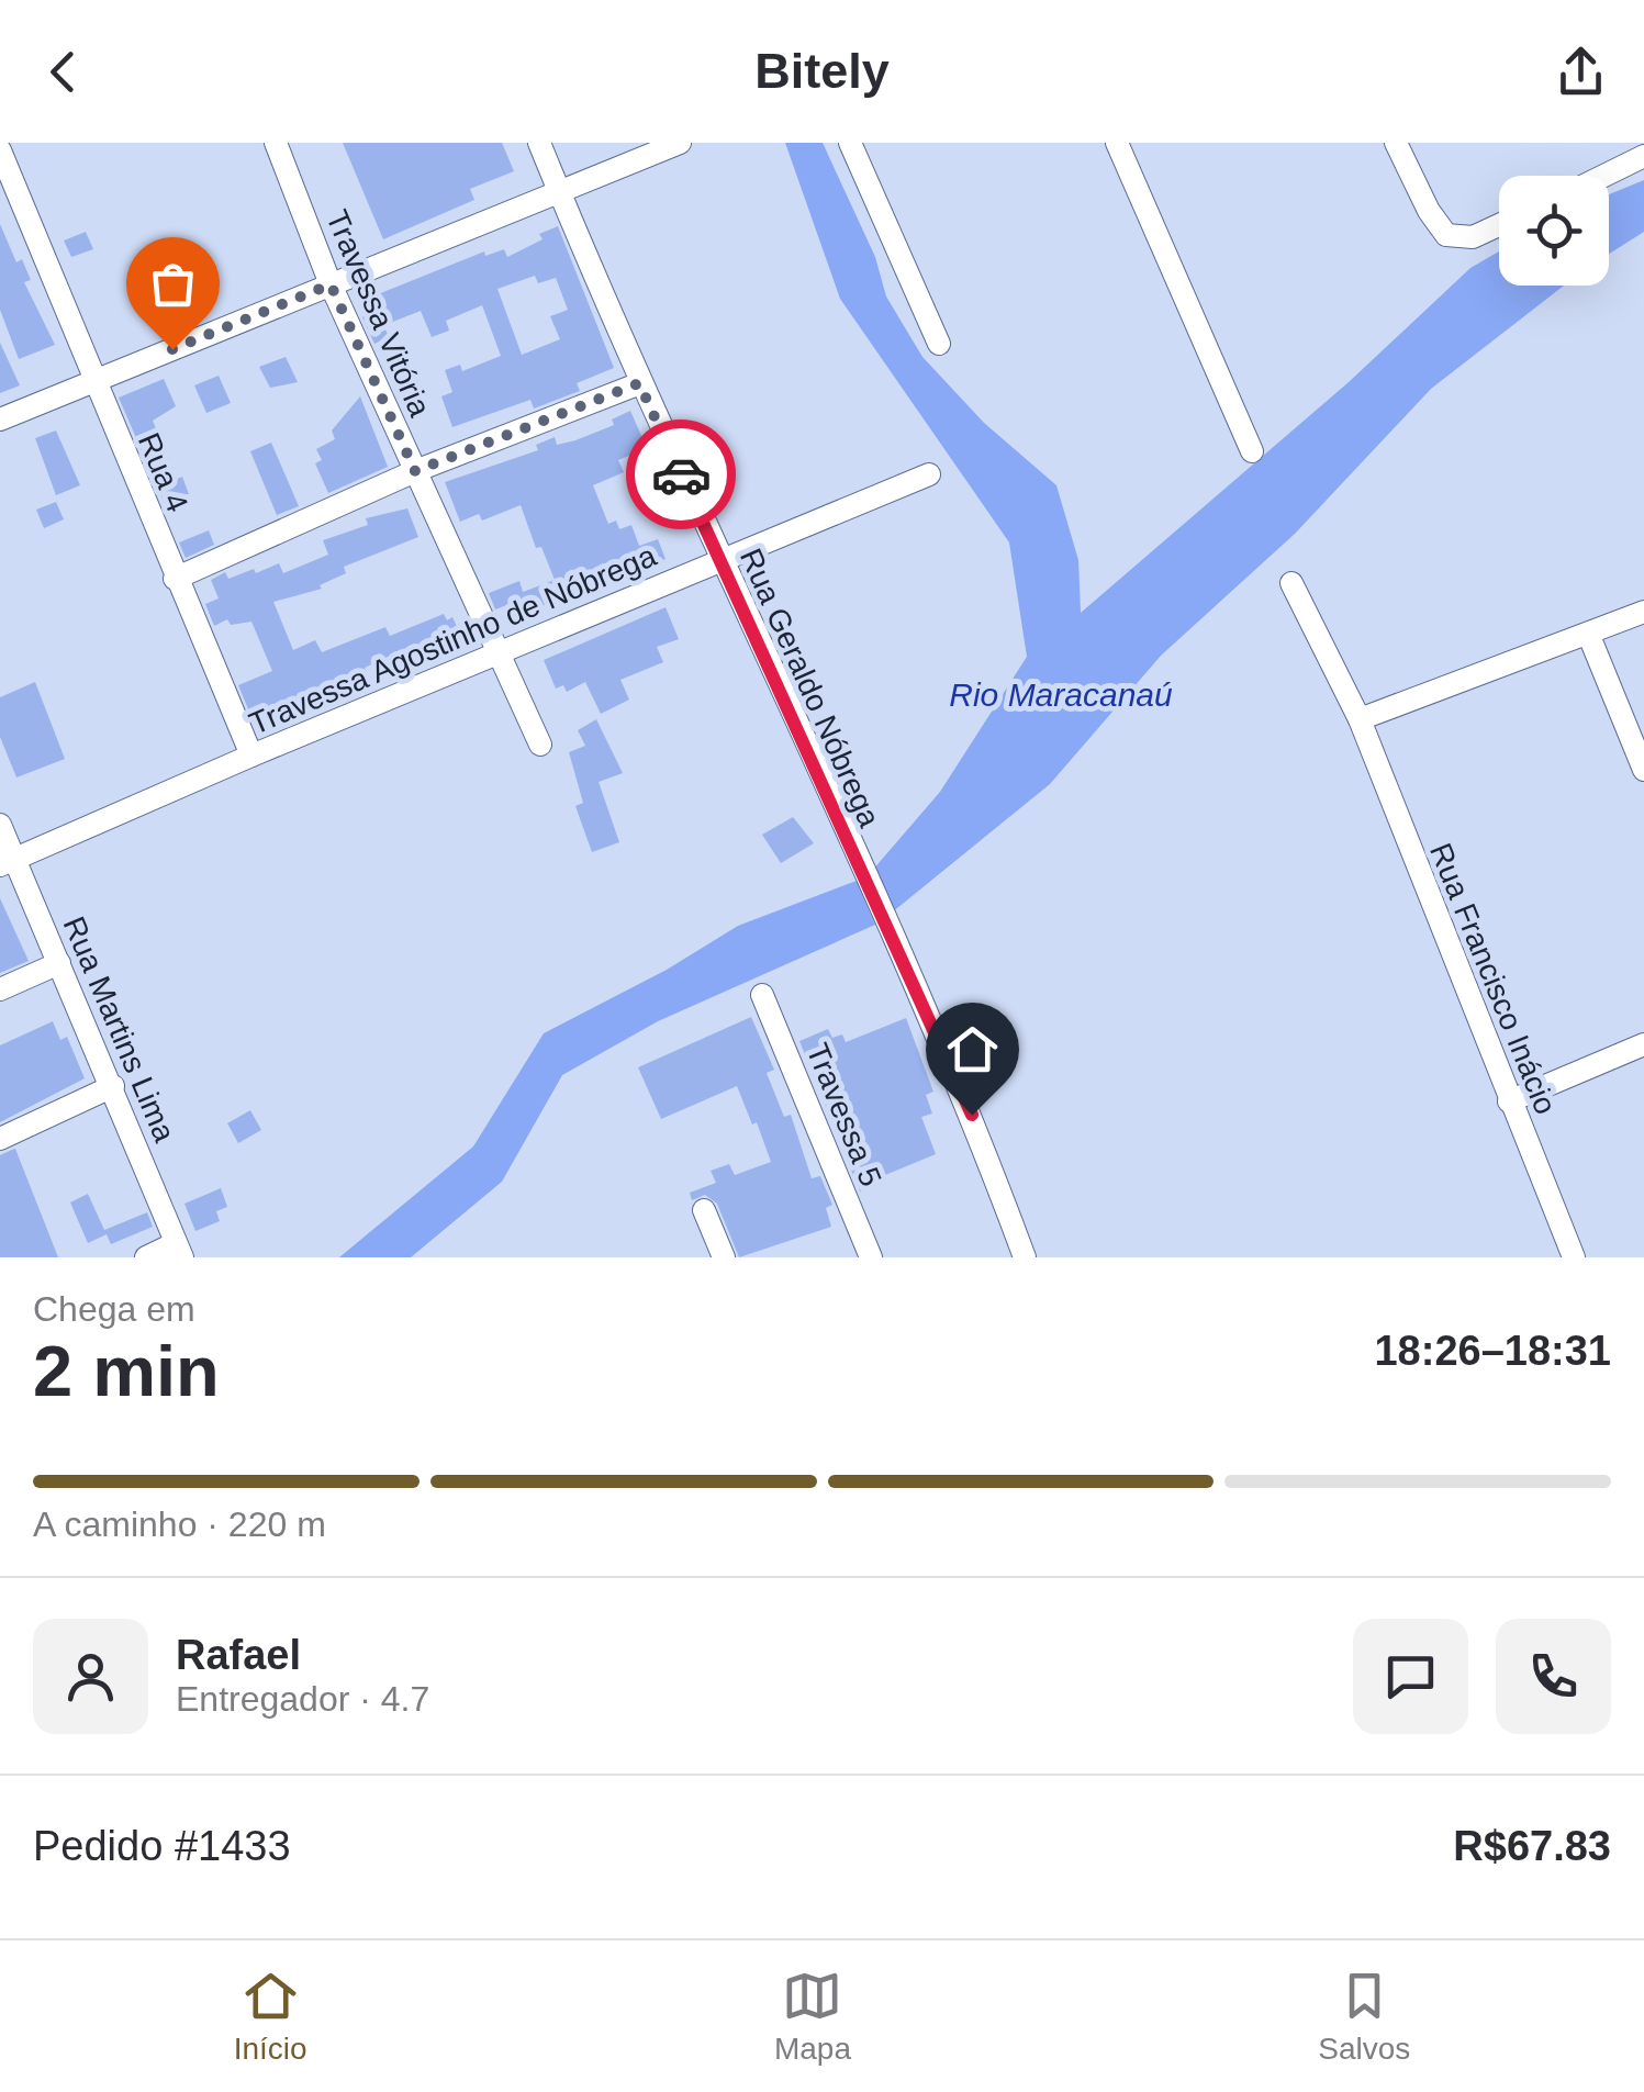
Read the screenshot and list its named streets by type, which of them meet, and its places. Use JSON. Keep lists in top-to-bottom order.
{
  "streets": {
    "street": [
      "Travessa Vitória",
      "Rua 4",
      "Travessa Agostinho de Nóbrega",
      "Rua Geraldo Nóbrega",
      "Rua Francisco Inácio",
      "Rua Martins Lima",
      "Travessa 5"
    ]
  },
  "crossings": [
    ["Travessa Vitória", "Travessa Agostinho de Nóbrega"],
    ["Rua 4", "Travessa Agostinho de Nóbrega"],
    ["Travessa Agostinho de Nóbrega", "Rua Geraldo Nóbrega"],
    ["Travessa Agostinho de Nóbrega", "Rua Martins Lima"]
  ],
  "water": ["Rio Maracanaú"],
  "page": {
    "header": "Bitely",
    "heading": ["2 min", "Chega em", "18:26–18:31"],
    "panel": [
      "Rafael",
      "Entregador · 4.7",
      "Pedido #1433",
      "R$67.83"
    ],
    "bar": "A caminho · 220 m",
    "tabs": ["Início", "Mapa", "Salvos"]
  }
}
